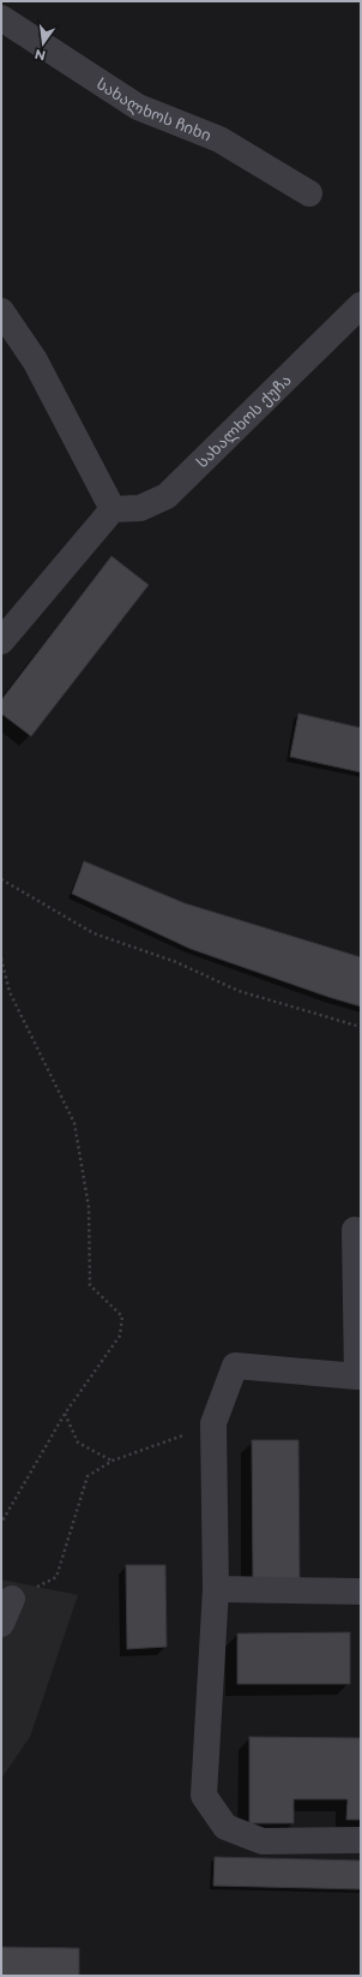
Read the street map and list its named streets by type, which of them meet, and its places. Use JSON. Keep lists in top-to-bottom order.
{
  "streets": {
    "street": ["სახალხოს ჩიხი", "სახალხოს ქუჩა"]
  },
  "north": "bottom"
}
